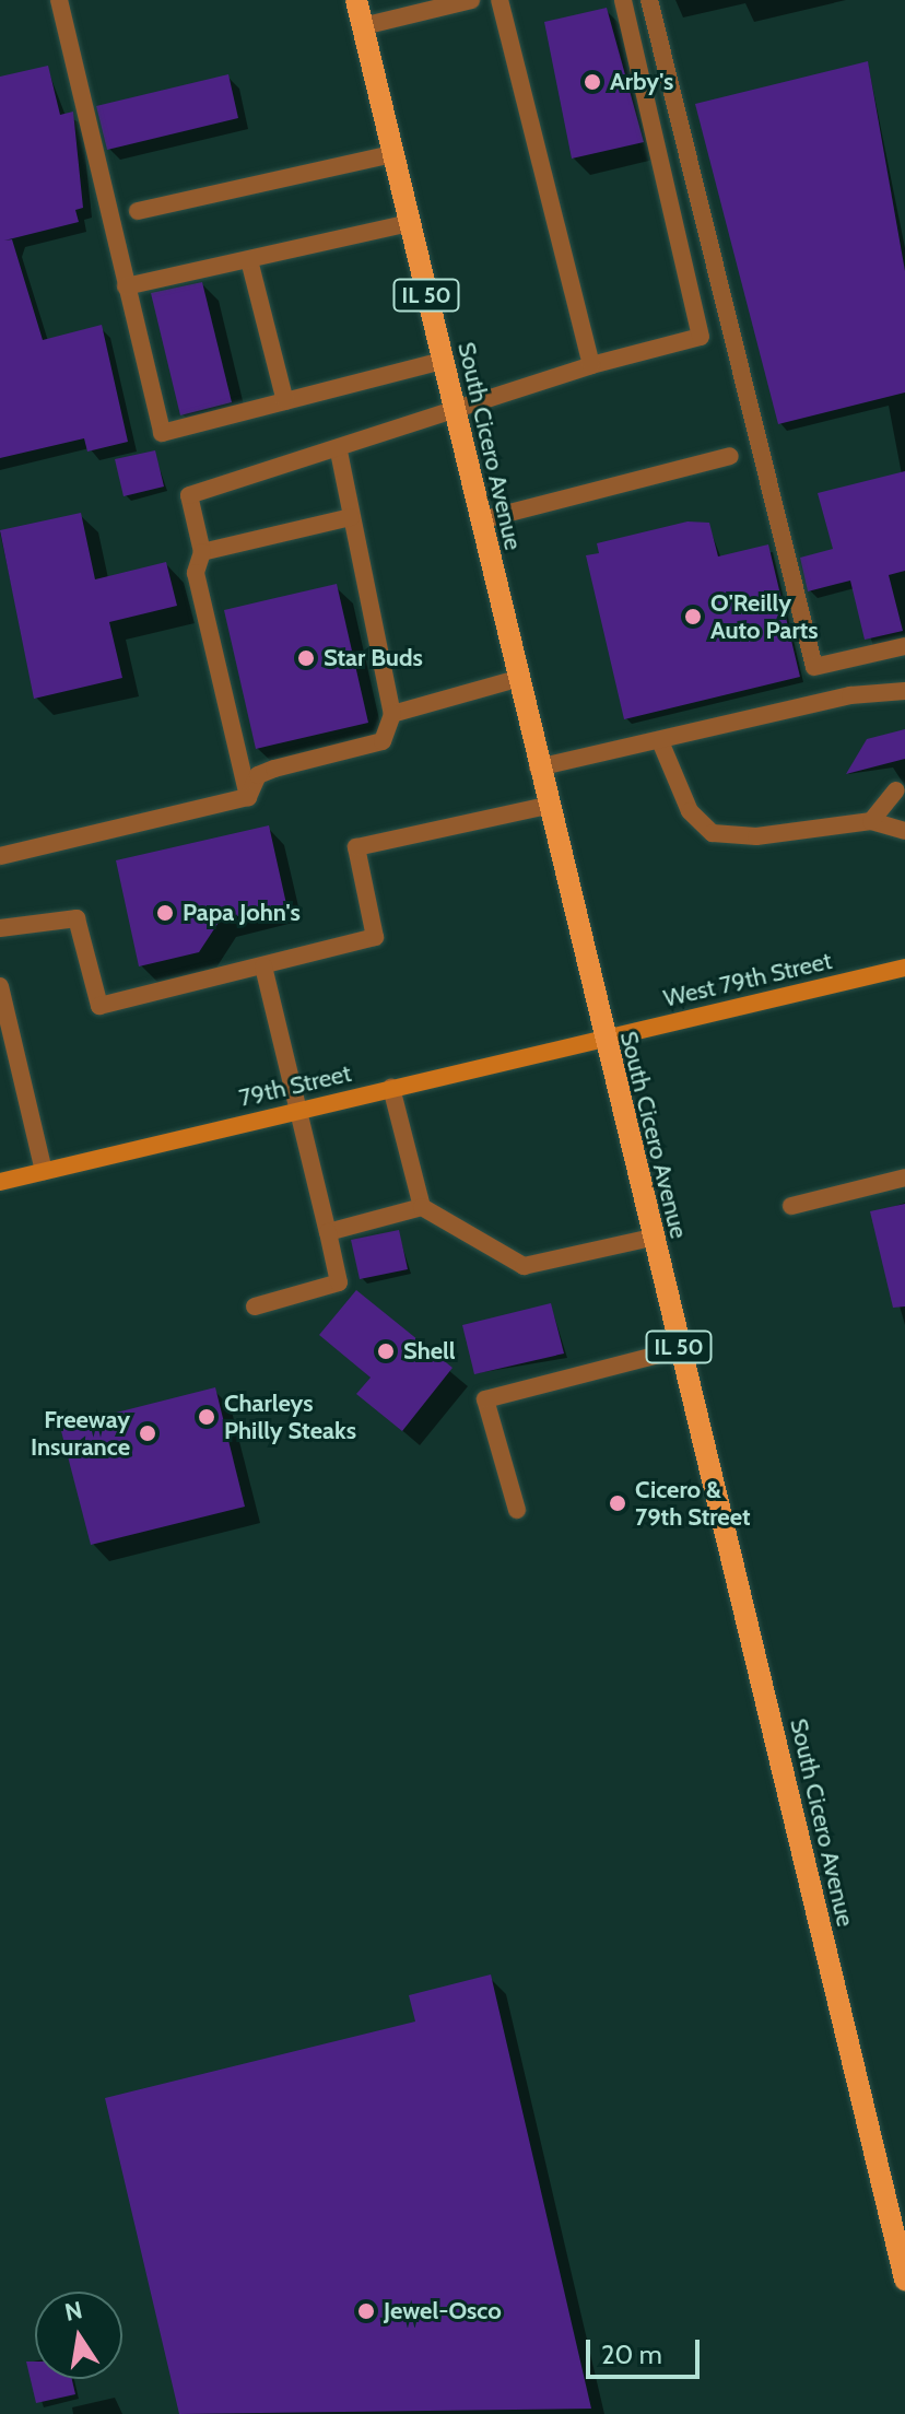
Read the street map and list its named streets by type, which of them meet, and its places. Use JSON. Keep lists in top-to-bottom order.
{
  "streets": {
    "main road": [
      "IL 50",
      "South Cicero Avenue",
      "West 79th Street",
      "79th Street"
    ]
  },
  "crossings": [
    ["South Cicero Avenue", "West 79th Street"],
    ["South Cicero Avenue", "79th Street"],
    ["West 79th Street", "79th Street"]
  ],
  "places": [
    "Arby's",
    "O'Reilly Auto Parts",
    "Star Buds",
    "Papa John's",
    "Shell",
    "Charleys Philly Steaks",
    "Freeway Insurance",
    "Cicero & 79th Street",
    "Jewel-Osco"
  ],
  "scale_bar": "20 m",
  "north": "top"
}
